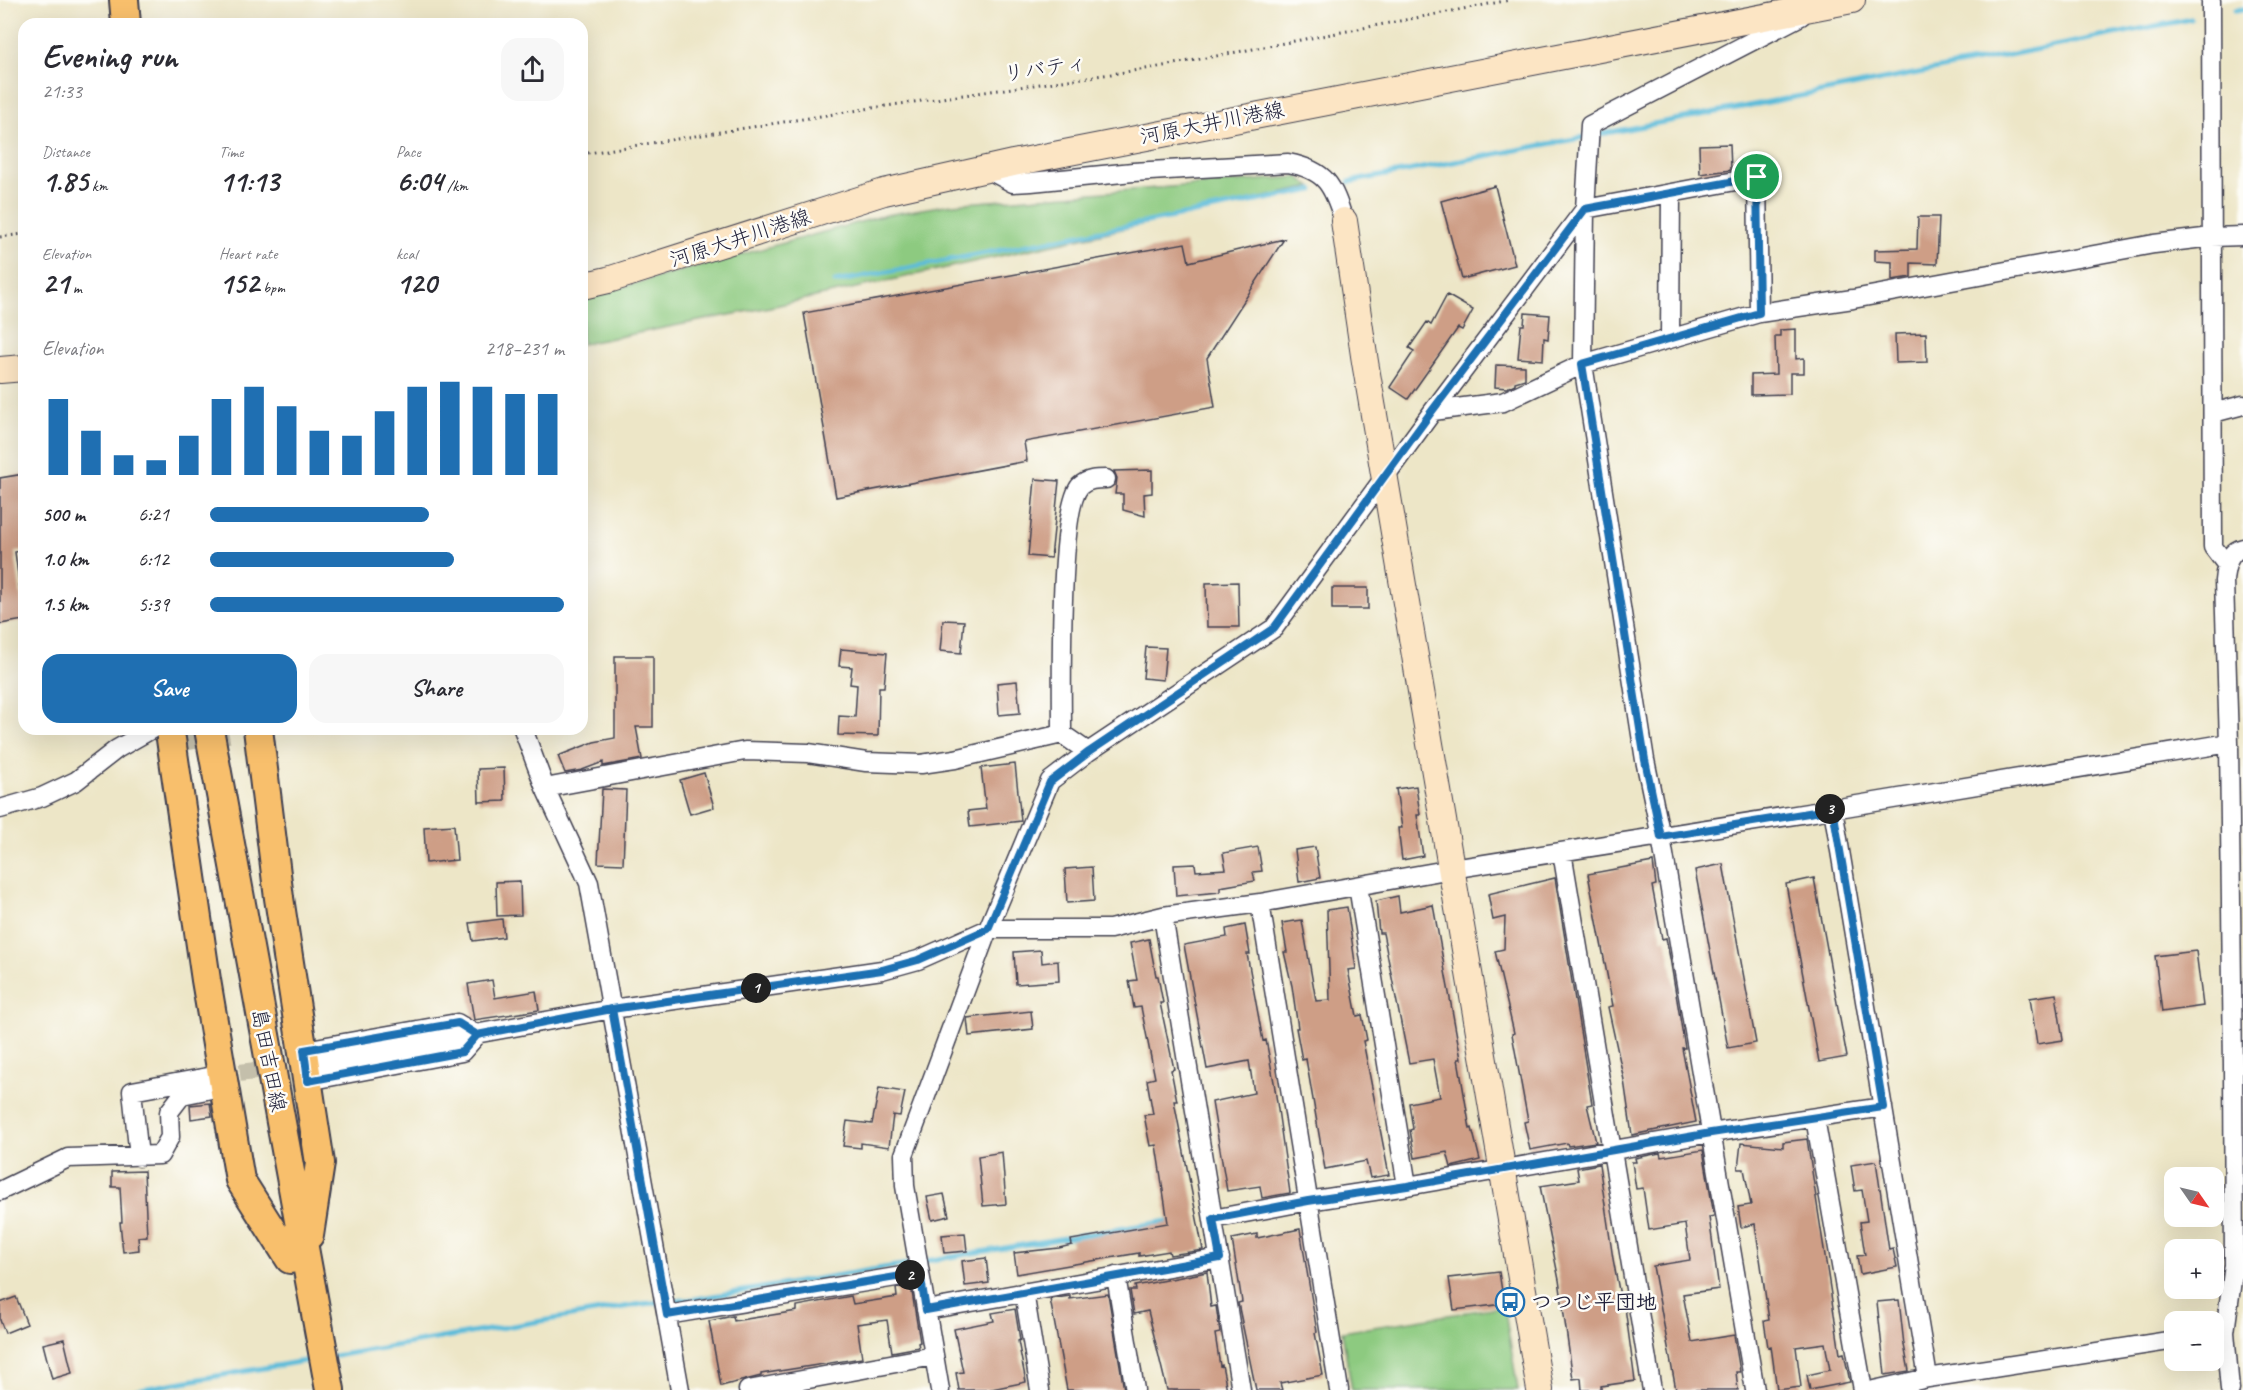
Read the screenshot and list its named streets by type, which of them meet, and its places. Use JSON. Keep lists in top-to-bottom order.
{
  "streets": {
    "main road": ["河原大井川港線", "島田吉田線"],
    "path": ["リバティ"]
  },
  "places": {
    "bus stop": ["つつじ平団地"]
  },
  "north": "bottom right",
  "page": {
    "heading": ["Evening run", "21:33"],
    "stats": [
      ["Distance", "1.85 km"],
      ["Time", "11:13"],
      ["Pace", "6:04 /km"],
      ["Elevation", "21 m"],
      ["Heart rate", "152 bpm"],
      ["kcal", "120"]
    ],
    "chart": ["Elevation", "218–231 m"],
    "list": [
      {
        "name": "500 m",
        "note": "6:21"
      },
      {
        "name": "1.0 km",
        "note": "6:12"
      },
      {
        "name": "1.5 km",
        "note": "5:39"
      }
    ],
    "buttons": ["Save", "Share"],
    "pins": ["3", "1", "2"],
    "map_buttons": ["+", "−"]
  }
}
